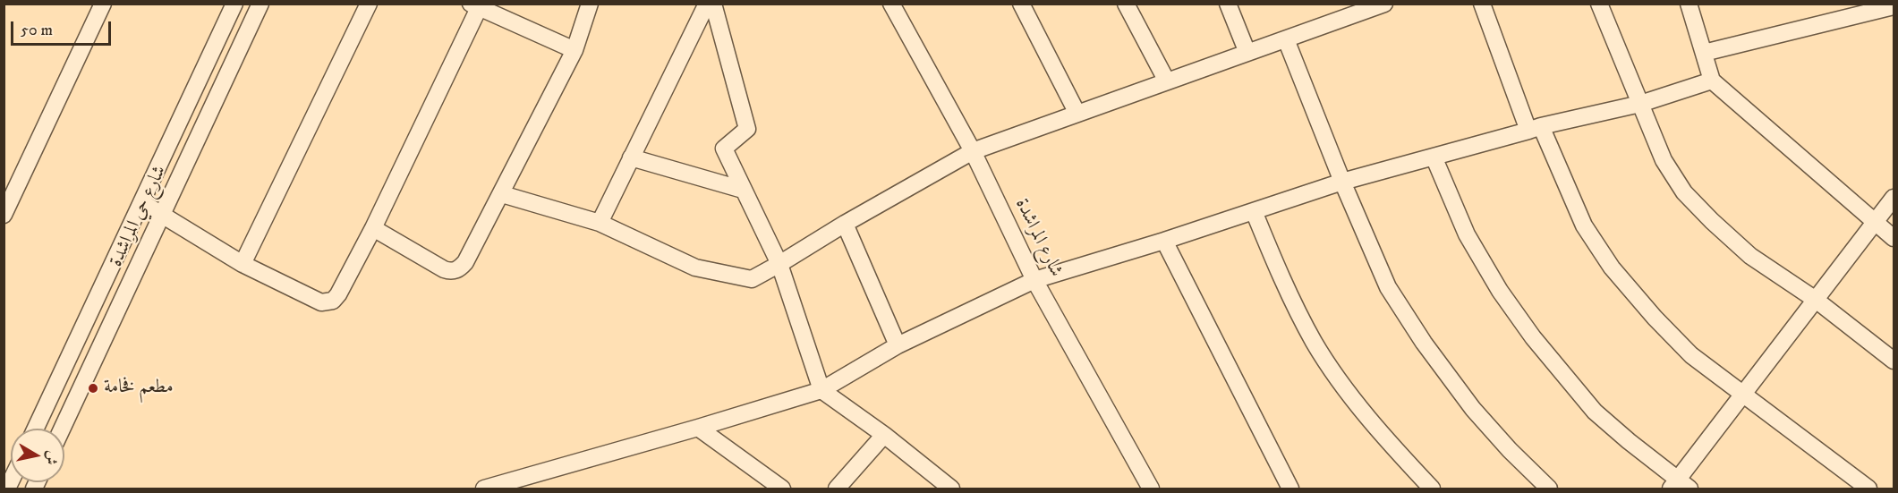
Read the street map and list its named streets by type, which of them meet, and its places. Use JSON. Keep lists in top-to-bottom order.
{
  "streets": {
    "street": ["شارع حي المراشدة", "شارع المراشدة"]
  },
  "places": ["مطعم فخامة"],
  "scale_bar": "50 m",
  "north": "right"
}
